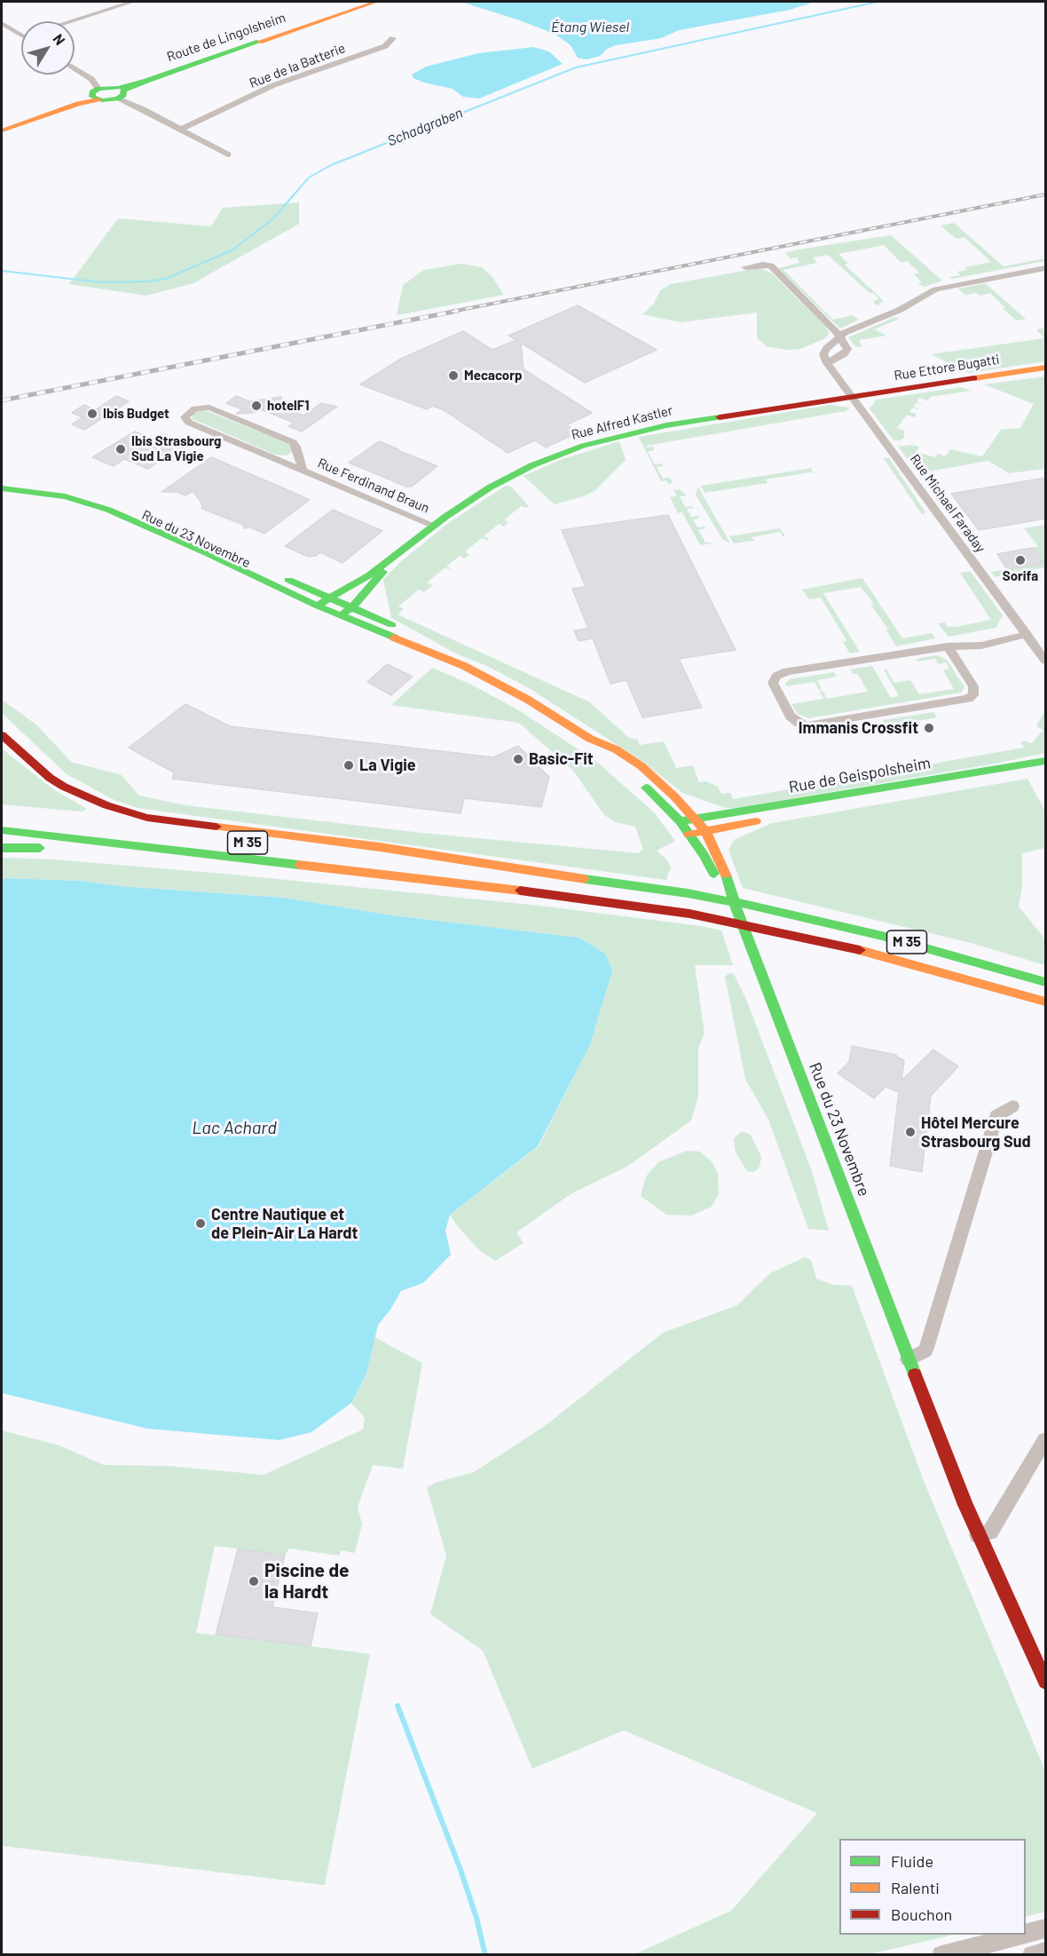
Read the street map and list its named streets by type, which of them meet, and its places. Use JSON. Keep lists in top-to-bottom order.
{
  "streets": {
    "main road": [
      "Route de Lingolsheim",
      "Rue Ettore Bugatti",
      "Rue Alfred Kastler",
      "Rue du 23 Novembre",
      "Rue de Geispolsheim",
      "M 35"
    ],
    "street": ["Rue de la Batterie", "Rue Ferdinand Braun", "Rue Michael Faraday"]
  },
  "crossings": [
    ["Rue Ettore Bugatti", "Rue Alfred Kastler"],
    ["Rue Ettore Bugatti", "Rue Michael Faraday"],
    ["Rue Alfred Kastler", "Rue Ferdinand Braun"],
    ["Rue Alfred Kastler", "Rue Michael Faraday"],
    ["Rue Alfred Kastler", "Rue du 23 Novembre"],
    ["Rue du 23 Novembre", "Rue de Geispolsheim"]
  ],
  "water": ["Étang Wiesel", "Schadgraben", "Lac Achard"],
  "places": [
    "Mecacorp",
    "hotelF1",
    "Ibis Budget",
    "Ibis Strasbourg Sud La Vigie",
    "Sorifa",
    "Immanis Crossfit",
    "Basic-Fit",
    "La Vigie",
    "Hôtel Mercure Strasbourg Sud",
    "Centre Nautique et de Plein-Air La Hardt",
    "Piscine de la Hardt"
  ],
  "legend": ["Fluide", "Ralenti", "Bouchon"],
  "north": "top right"
}
